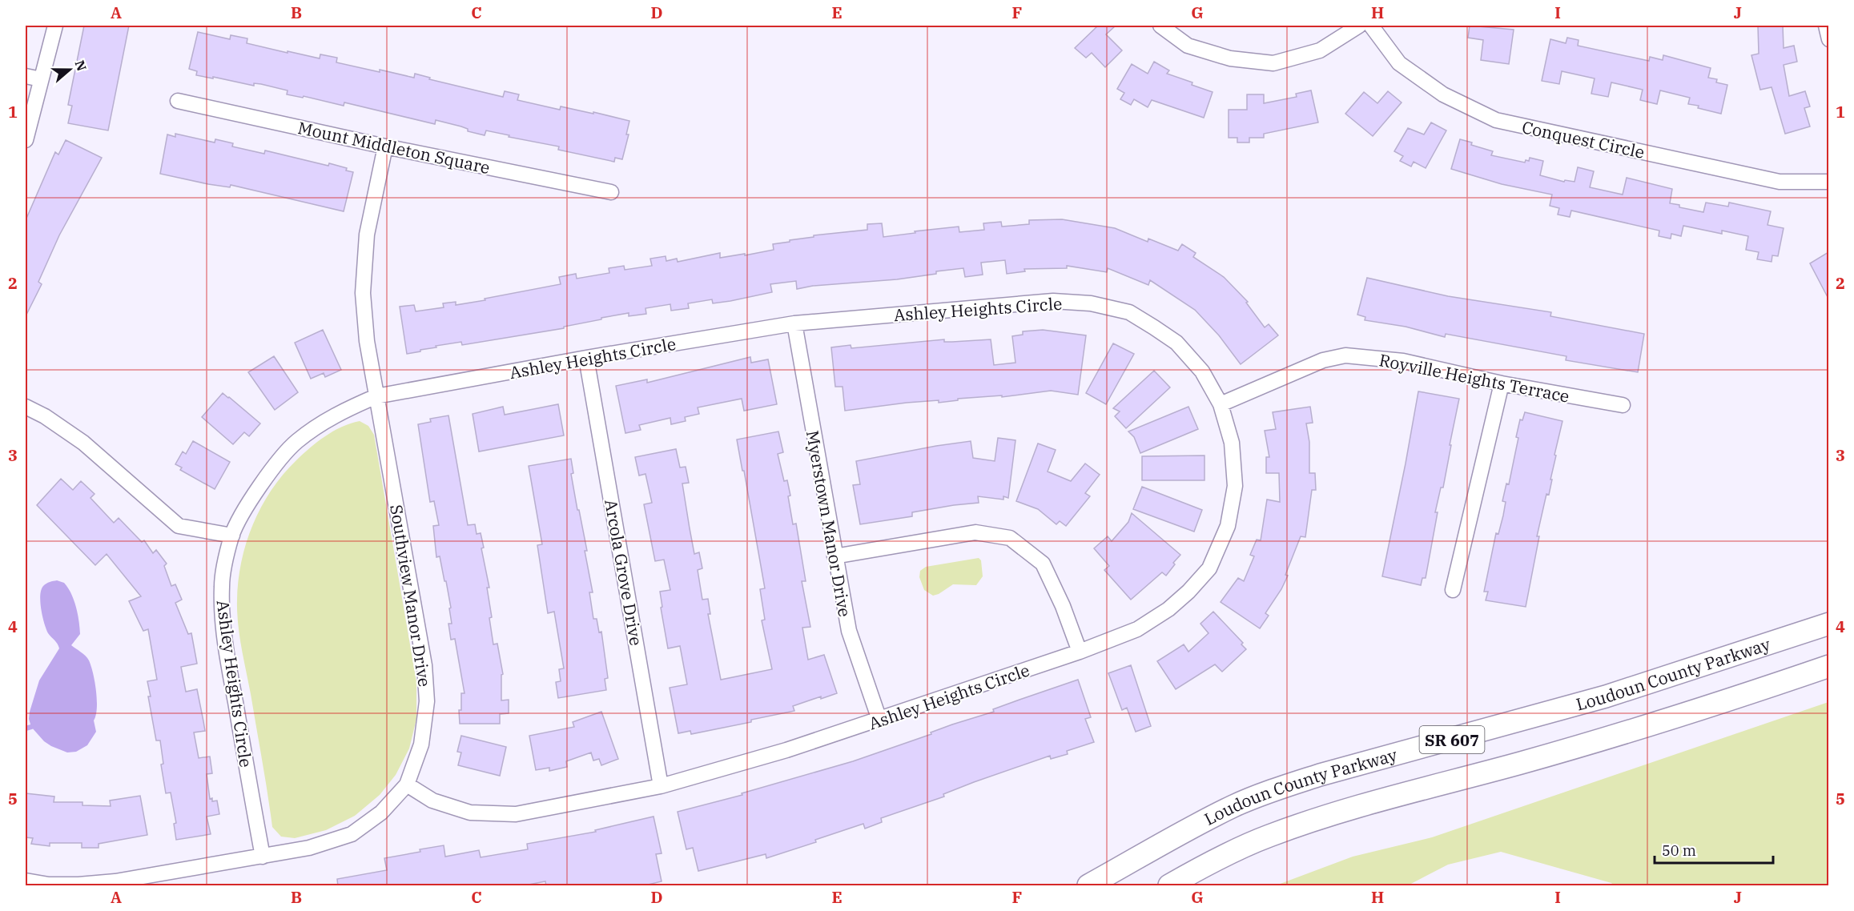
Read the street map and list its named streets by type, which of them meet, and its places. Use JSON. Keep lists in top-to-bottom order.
{
  "streets": {
    "main road": ["Loudoun County Parkway", "SR 607"],
    "street": [
      "Conquest Circle",
      "Mount Middleton Square",
      "Ashley Heights Circle",
      "Royville Heights Terrace",
      "Myerstown Manor Drive",
      "Arcola Grove Drive",
      "Southview Manor Drive"
    ]
  },
  "crossings": [
    ["Mount Middleton Square", "Southview Manor Drive"],
    ["Ashley Heights Circle", "Royville Heights Terrace"],
    ["Ashley Heights Circle", "Myerstown Manor Drive"],
    ["Ashley Heights Circle", "Arcola Grove Drive"],
    ["Ashley Heights Circle", "Southview Manor Drive"]
  ],
  "scale_bar": "50 m",
  "north": "right",
  "grid": {
    "columns": [
      "A",
      "B",
      "C",
      "D",
      "E",
      "F",
      "G",
      "H",
      "I",
      "J"
    ],
    "rows": [
      "1",
      "2",
      "3",
      "4",
      "5"
    ]
  }
}
